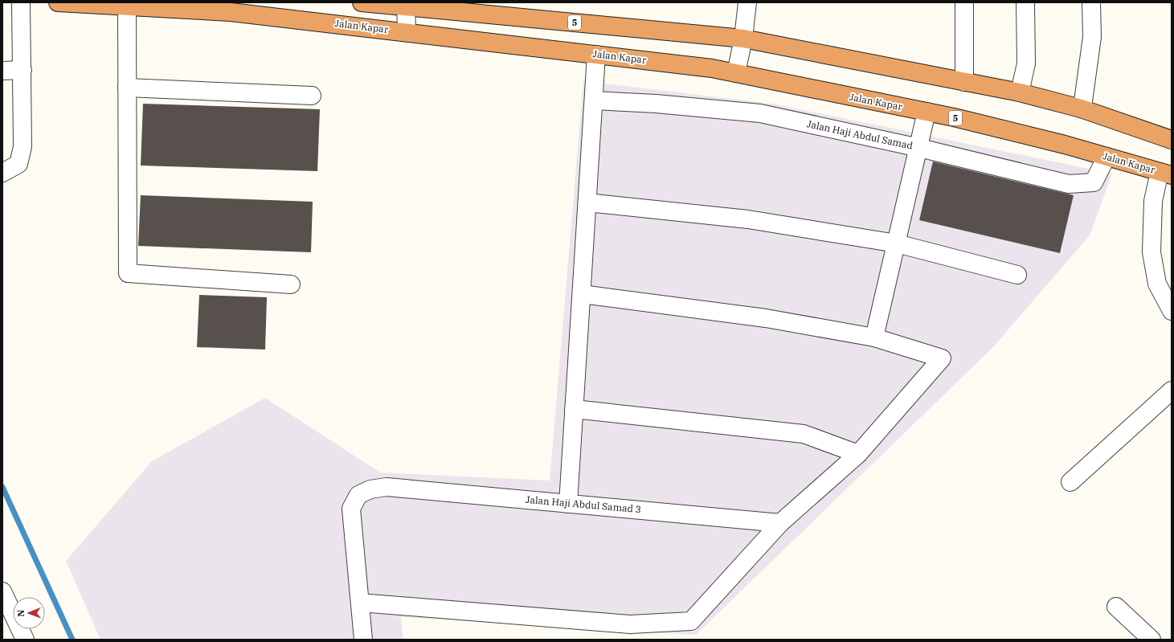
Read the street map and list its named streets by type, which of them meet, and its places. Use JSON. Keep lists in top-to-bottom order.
{
  "streets": {
    "highway": ["5", "Jalan Kapar"],
    "street": ["Jalan Haji Abdul Samad", "Jalan Haji Abdul Samad 3"]
  },
  "crossings": [
    ["Jalan Kapar", "Jalan Haji Abdul Samad"]
  ],
  "north": "left"
}
